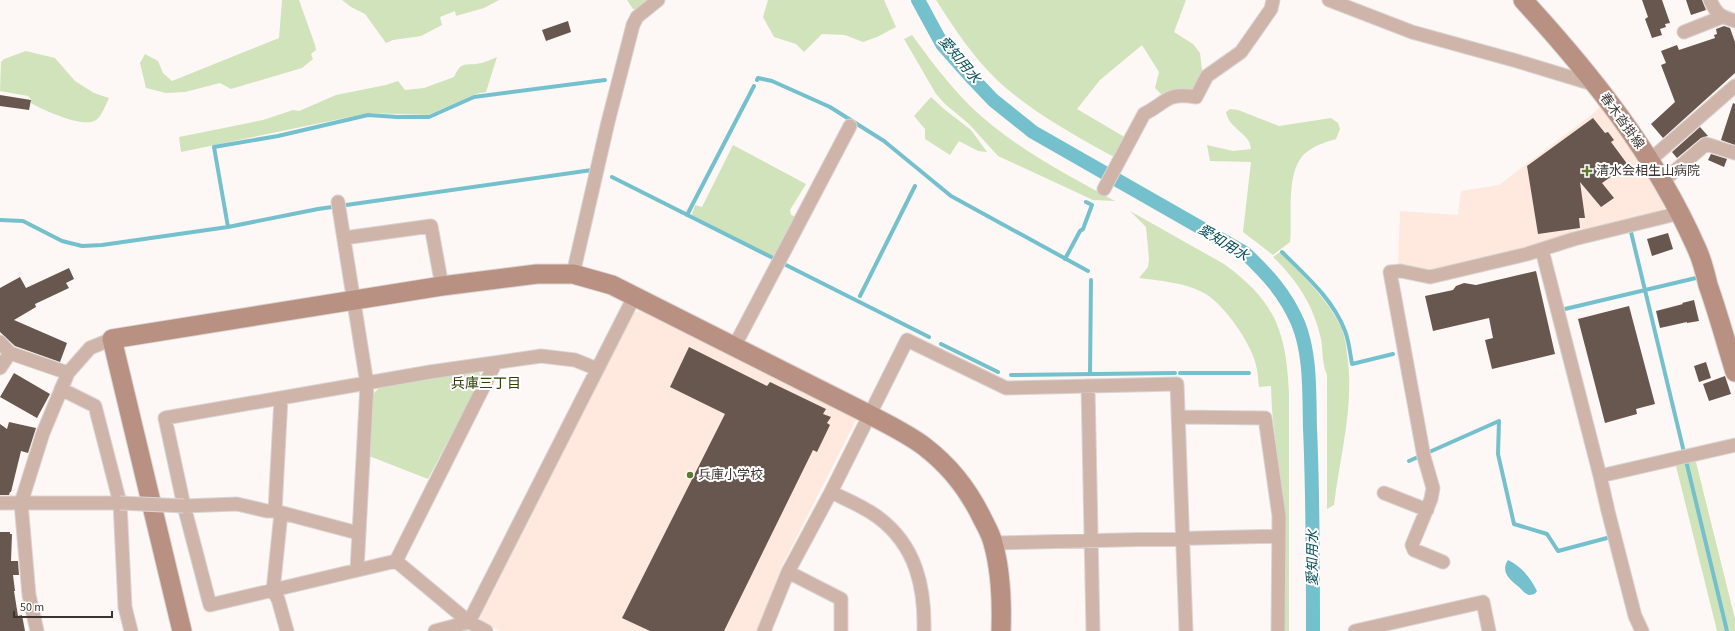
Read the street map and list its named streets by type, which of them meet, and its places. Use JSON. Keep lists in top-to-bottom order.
{
  "streets": {
    "street": ["春木沓掛線"]
  },
  "districts": ["兵庫三丁目"],
  "water": ["愛知用水"],
  "places": {
    "health": ["清水会相生山病院"],
    "other": ["兵庫小学校"]
  },
  "scale_bar": "50 m"
}
